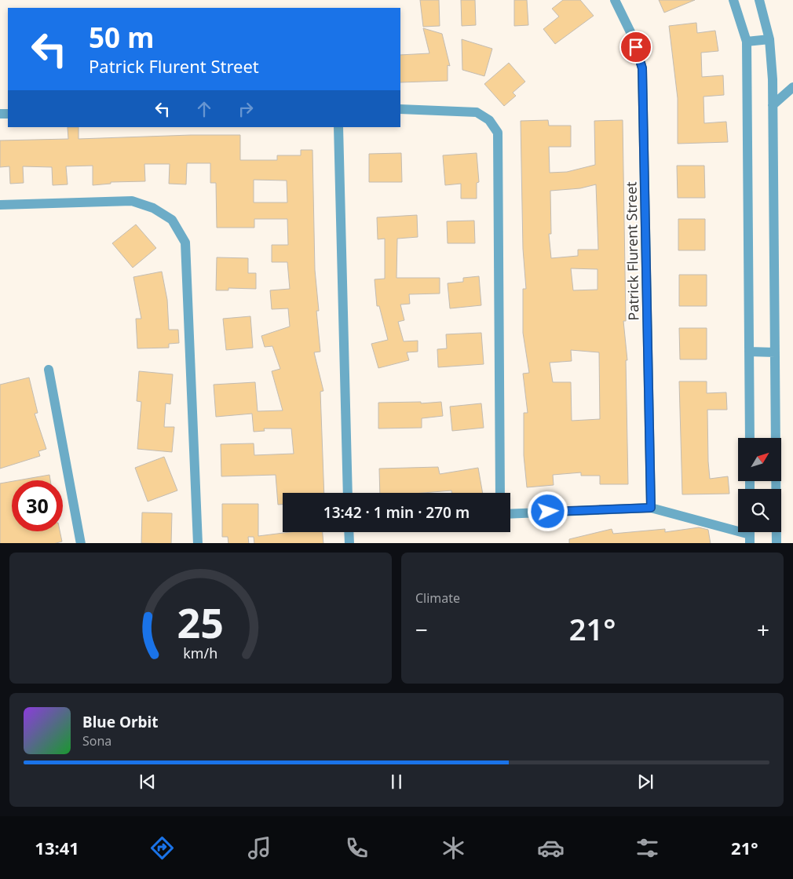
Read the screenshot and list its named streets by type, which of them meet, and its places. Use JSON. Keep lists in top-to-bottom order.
{
  "streets": {
    "street": ["Patrick Flurent Street"]
  },
  "north": "top right",
  "page": {
    "turn": ["50 m", "Patrick Flurent Street"],
    "limit": "30",
    "trip": "13:42 · 1 min · 270 m",
    "tile": "Climate",
    "heat": ["−", "21°", "+"],
    "song": ["Blue Orbit", "Sona"],
    "tabs": ["13:41", "21°"],
    "gauge": ["25", "km/h"]
  }
}
